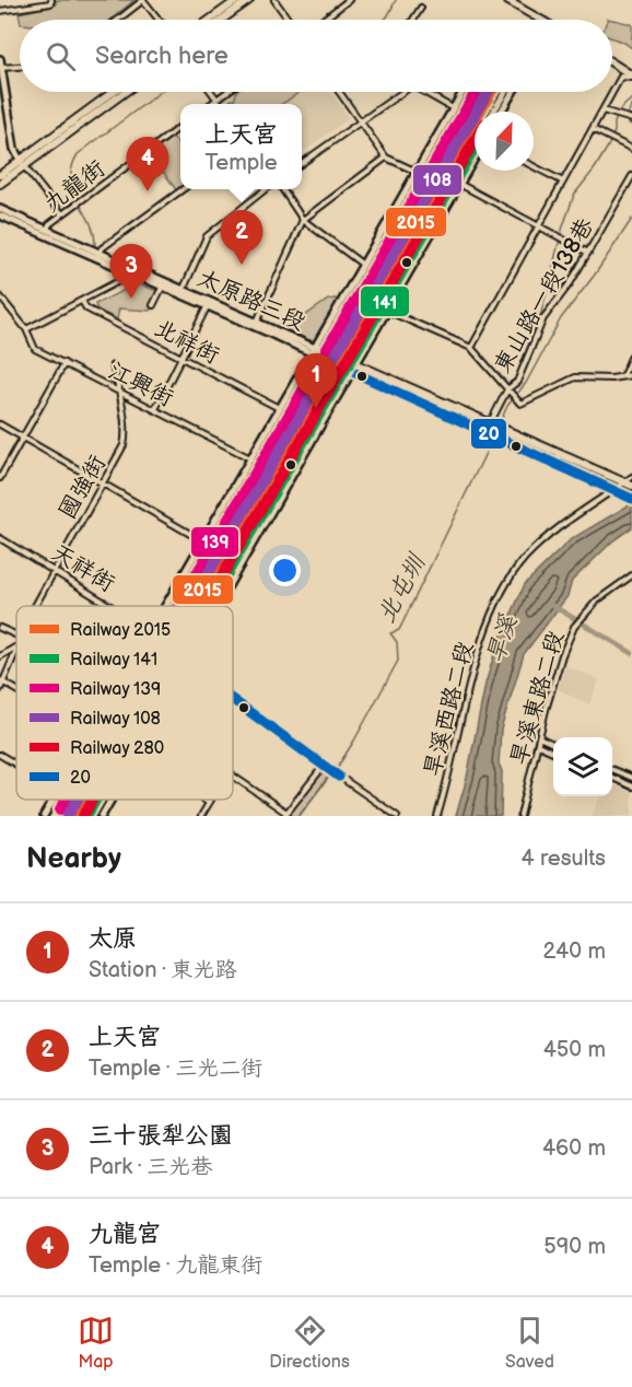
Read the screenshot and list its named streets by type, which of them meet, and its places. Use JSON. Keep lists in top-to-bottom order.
{
  "streets": {
    "main road": ["太原路三段"],
    "street": [
      "九龍街",
      "東山路一段138巷",
      "北祥街",
      "江興街",
      "國強街",
      "天祥街",
      "旱溪東路二段",
      "旱溪西路二段"
    ]
  },
  "crossings": [
    ["九龍街", "太原路三段"],
    ["東山路一段138巷", "太原路三段"],
    ["太原路三段", "旱溪西路二段"],
    ["江興街", "國強街"],
    ["國強街", "天祥街"]
  ],
  "water": ["北屯圳", "旱溪"],
  "lines": [
    "rail line 2015",
    "rail line 139",
    "rail line 108",
    "rail line 280",
    "transit line 20",
    "rail line 141"
  ],
  "legend": [
    "Railway 2015",
    "Railway 141",
    "Railway 139",
    "Railway 108",
    "Railway 280",
    "20"
  ],
  "north": "top right",
  "page": {
    "search": "Search here",
    "popup": ["上天宮", "Temple"],
    "pins": [
      "4",
      "2",
      "3",
      "1"
    ],
    "heading": ["Nearby", "4 results"],
    "list": [
      {
        "mark": "1",
        "name": "太原",
        "note": "Station · 東光路",
        "value": "240 m"
      },
      {
        "mark": "2",
        "name": "上天宮",
        "note": "Temple · 三光二街",
        "value": "450 m"
      },
      {
        "mark": "3",
        "name": "三十張犁公園",
        "note": "Park · 三光巷",
        "value": "460 m"
      },
      {
        "mark": "4",
        "name": "九龍宮",
        "note": "Temple · 九龍東街",
        "value": "590 m"
      }
    ],
    "nav": ["Map", "Directions", "Saved"]
  }
}
